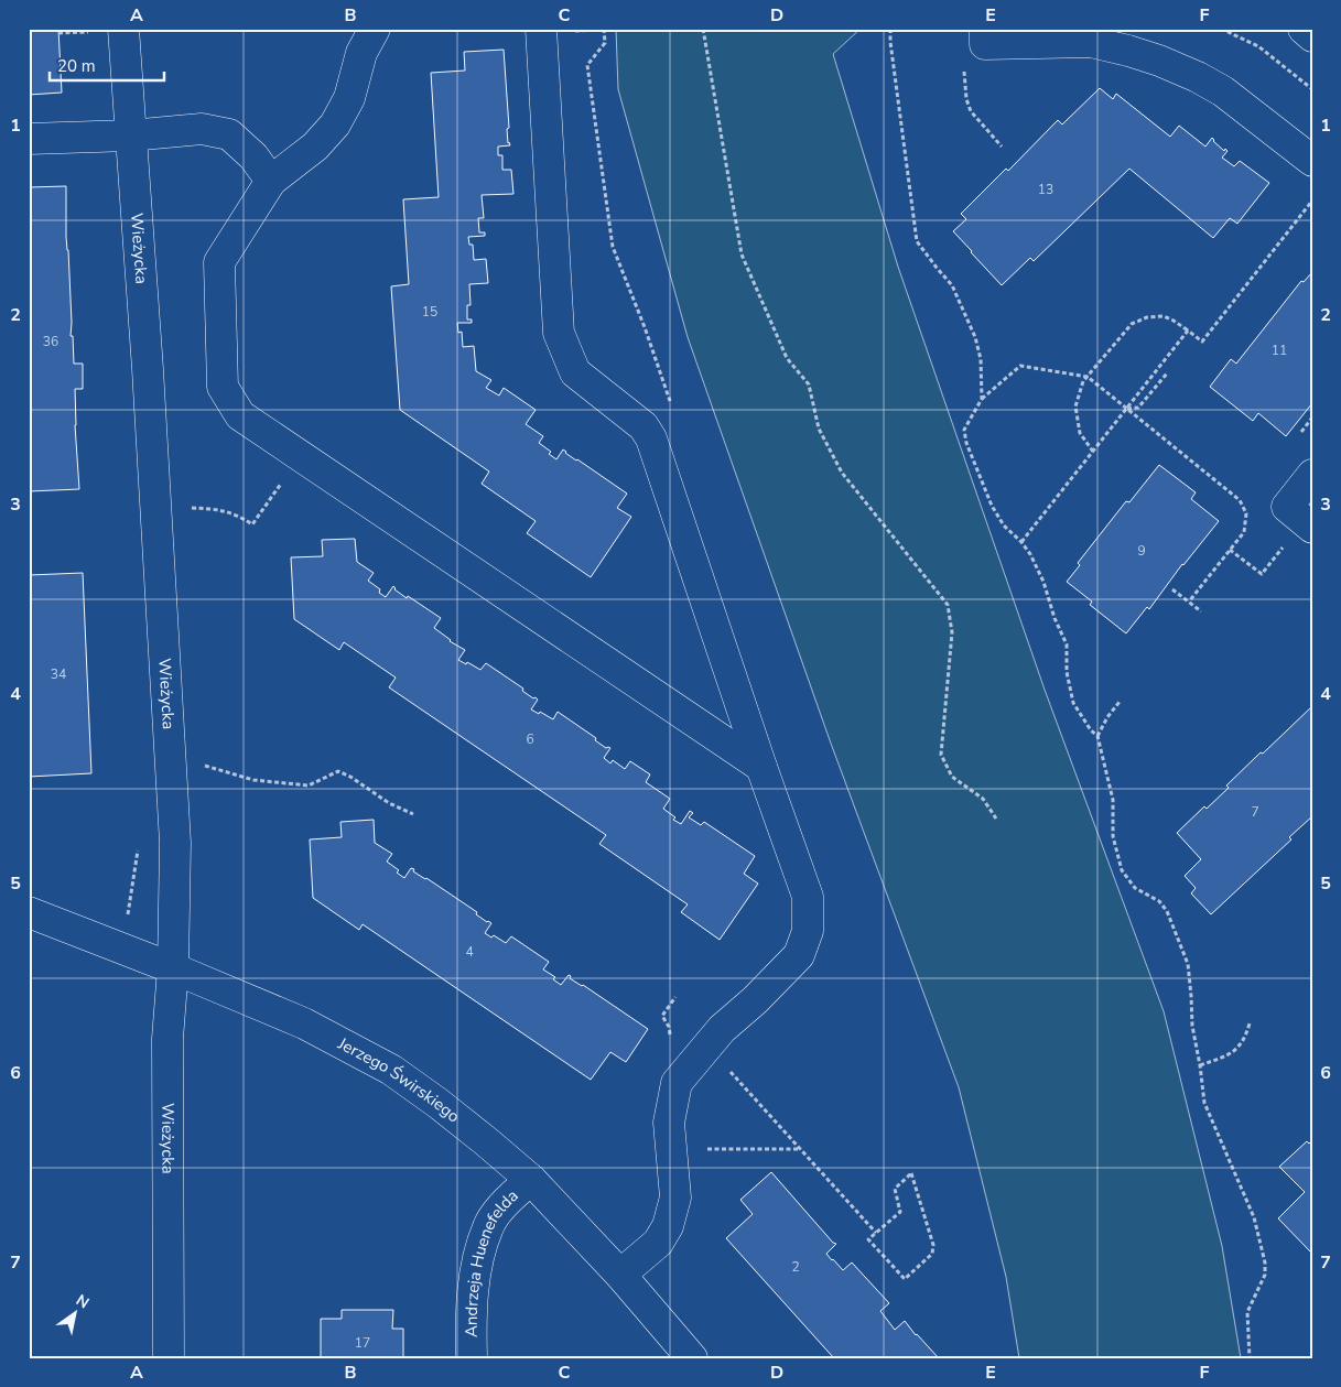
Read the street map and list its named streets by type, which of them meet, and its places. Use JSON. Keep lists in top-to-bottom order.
{
  "streets": {
    "street": ["Wieżycka", "Jerzego Świrskiego", "Andrzeja Huenefelda"]
  },
  "crossings": [
    ["Wieżycka", "Jerzego Świrskiego"],
    ["Jerzego Świrskiego", "Andrzeja Huenefelda"]
  ],
  "house_numbers": [
    "13",
    "15",
    "36",
    "11",
    "9",
    "34",
    "6",
    "7",
    "4",
    "2",
    "17"
  ],
  "scale_bar": "20 m",
  "north": "top right",
  "grid": {
    "columns": [
      "A",
      "B",
      "C",
      "D",
      "E",
      "F"
    ],
    "rows": [
      "1",
      "2",
      "3",
      "4",
      "5",
      "6",
      "7"
    ]
  }
}
